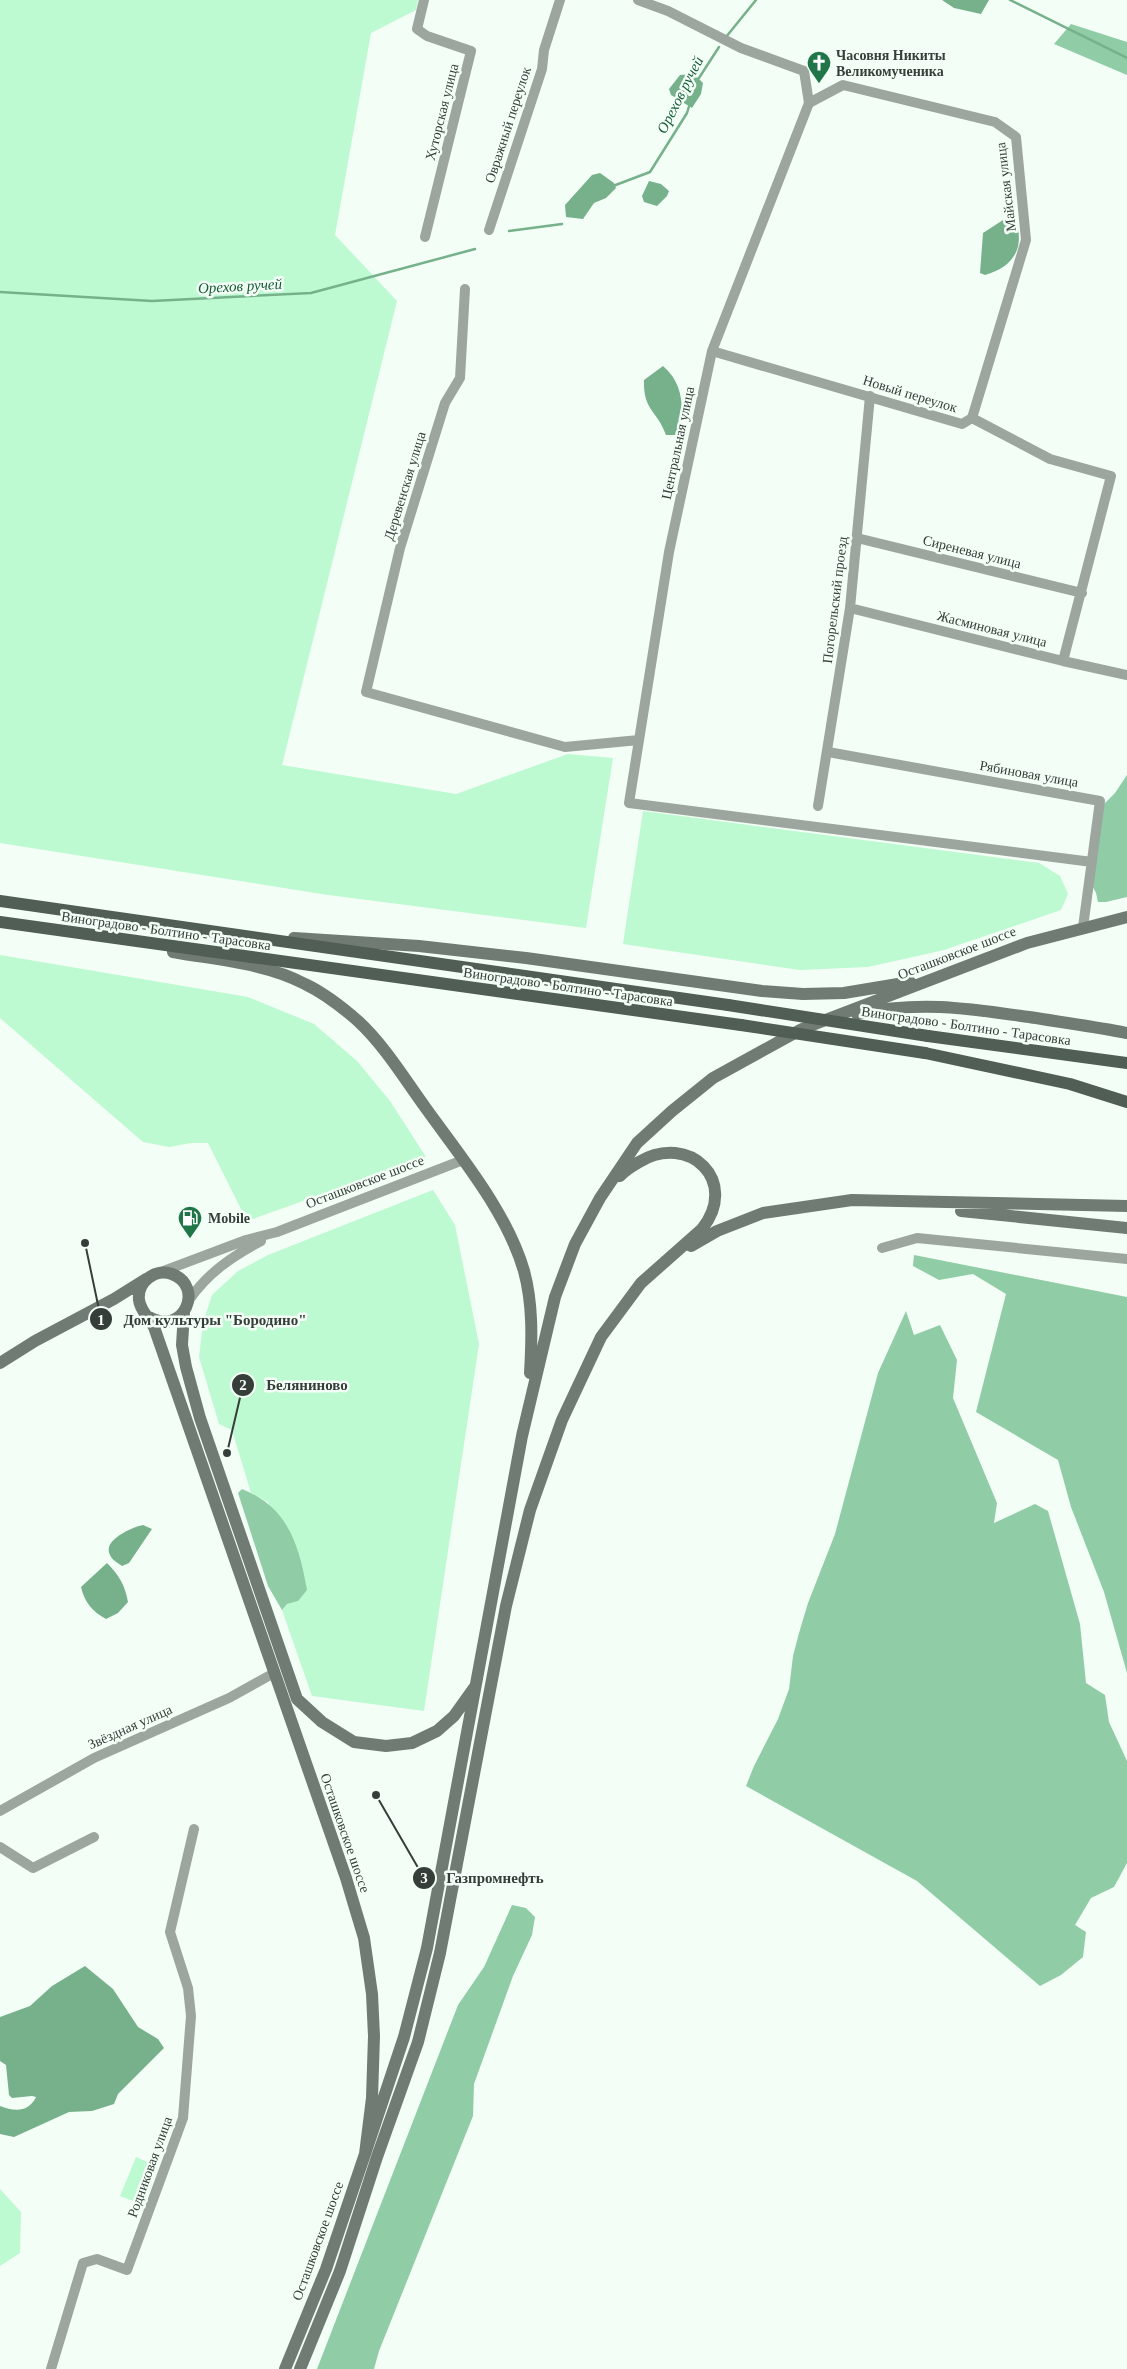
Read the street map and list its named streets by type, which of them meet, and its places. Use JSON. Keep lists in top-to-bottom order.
{
  "streets": {
    "main road": ["Виноградово - Болтино - Тарасовка", "Осташковское шоссе"],
    "street": [
      "Хуторская улица",
      "Овражный переулок",
      "Майская улица",
      "Новый переулок",
      "Центральная улица",
      "Деревенская улица",
      "Сиреневая улица",
      "Погорельский проезд",
      "Жасминовая улица",
      "Рябиновая улица",
      "Звёздная улица",
      "Родниковая улица"
    ]
  },
  "crossings": [
    ["Майская улица", "Новый переулок"],
    ["Майская улица", "Центральная улица"],
    ["Новый переулок", "Центральная улица"],
    ["Новый переулок", "Сиреневая улица"],
    ["Новый переулок", "Погорельский проезд"],
    ["Новый переулок", "Жасминовая улица"],
    ["Центральная улица", "Деревенская улица"],
    ["Центральная улица", "Рябиновая улица"],
    ["Сиреневая улица", "Погорельский проезд"],
    ["Погорельский проезд", "Жасминовая улица"],
    ["Погорельский проезд", "Рябиновая улица"],
    ["Рябиновая улица", "Осташковское шоссе"],
    ["Осташковское шоссе", "Звёздная улица"]
  ],
  "water": ["Орехов ручей"],
  "places": {
    "church": ["Часовня Никиты Великомученика"],
    "fuel station": ["Mobile"],
    "other": ["Дом культуры \"Бородино\"", "Беляниново", "Газпромнефть"]
  }
}
